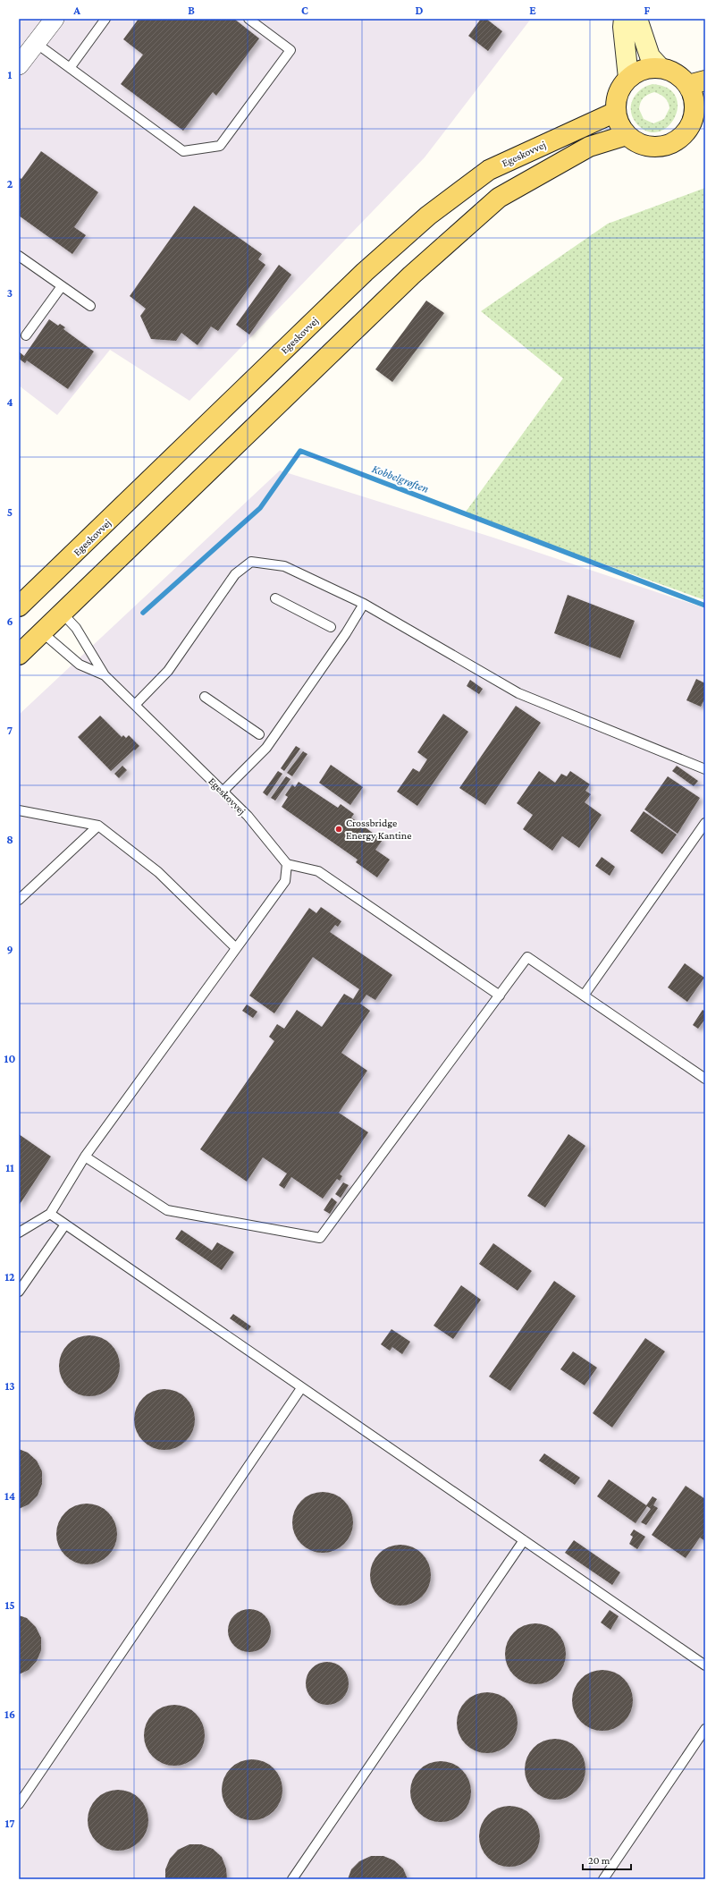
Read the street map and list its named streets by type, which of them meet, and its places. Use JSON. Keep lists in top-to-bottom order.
{
  "streets": {
    "main road": ["Egeskovvej"]
  },
  "water": ["Kobbelgrøften"],
  "places": ["Crossbridge Energy Kantine"],
  "scale_bar": "20 m",
  "grid": {
    "columns": [
      "A",
      "B",
      "C",
      "D",
      "E",
      "F"
    ],
    "rows": [
      "1",
      "2",
      "3",
      "4",
      "5",
      "6",
      "7",
      "8",
      "9",
      "10",
      "11",
      "12",
      "13",
      "14",
      "15",
      "16",
      "17"
    ]
  }
}
